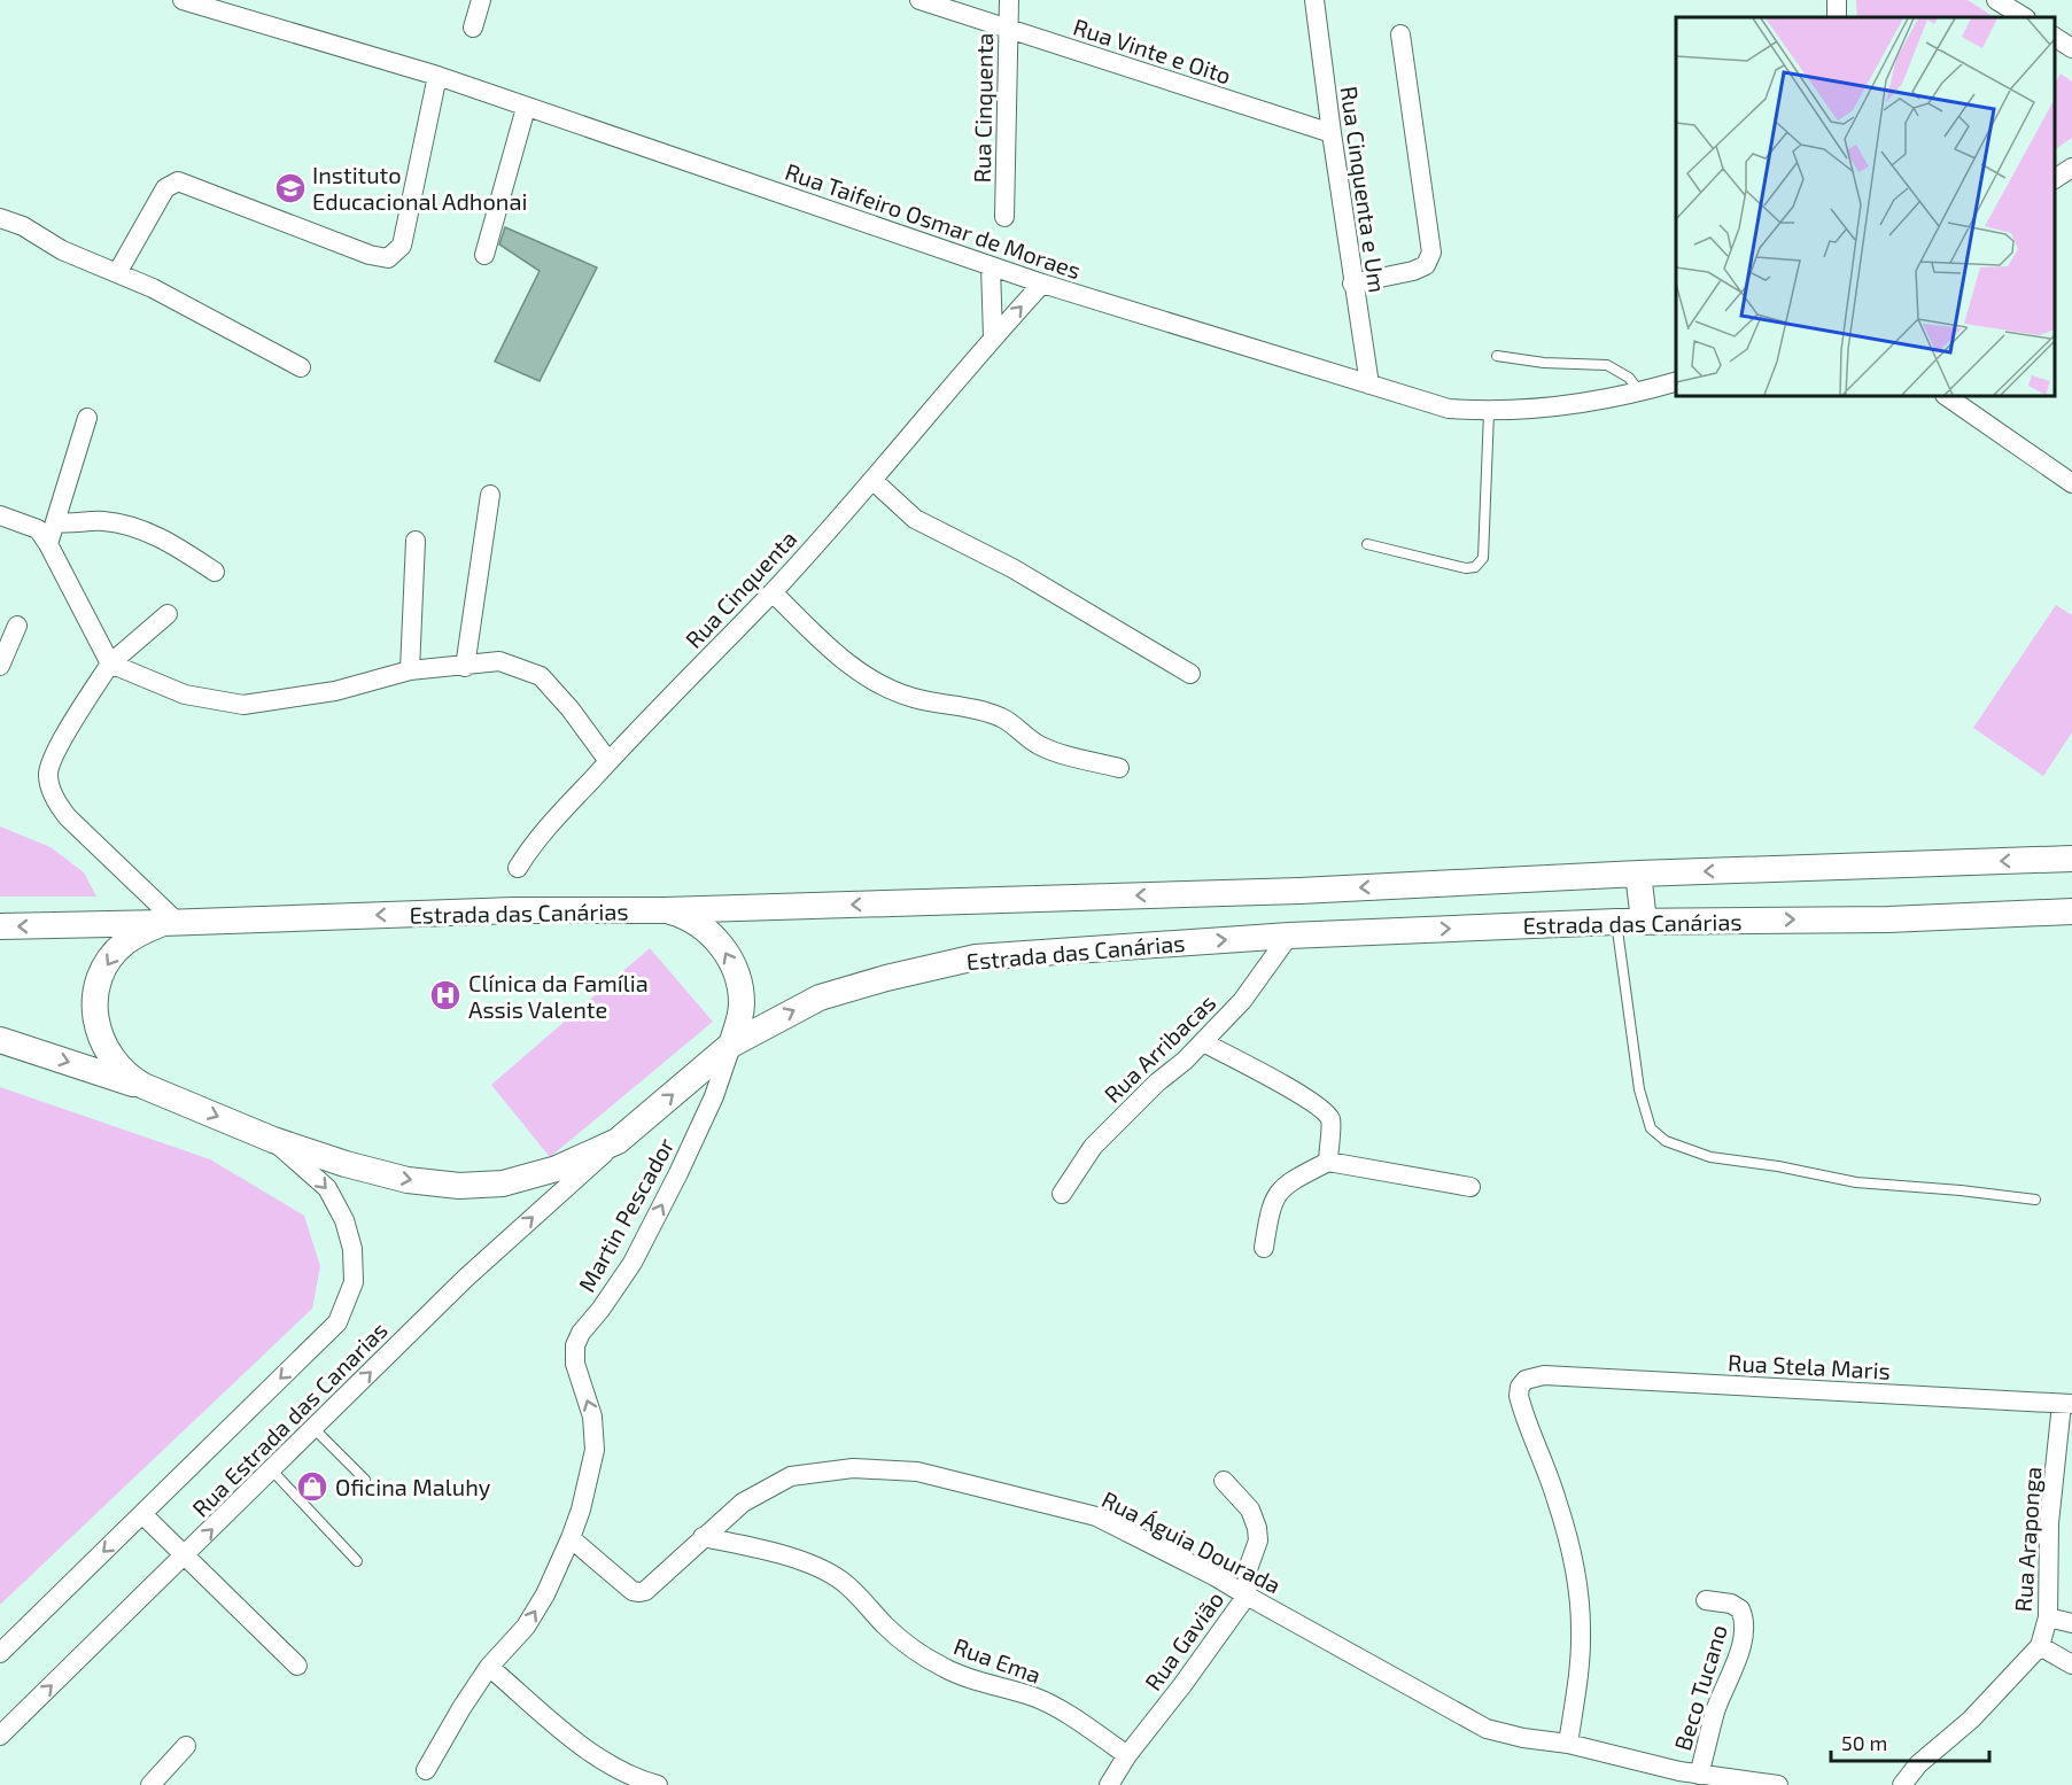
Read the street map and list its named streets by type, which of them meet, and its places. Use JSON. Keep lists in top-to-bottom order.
{
  "streets": {
    "main road": ["Estrada das Canárias"],
    "street": [
      "Rua Vinte e Oito",
      "Rua Cinquenta",
      "Rua Cinquenta e Um",
      "Rua Taifeiro Osmar de Moraes",
      "Rua Arribacas",
      "Martin Pescador",
      "Rua Stela Maris",
      "Rua Estrada das Canarias",
      "Rua Araponga",
      "Rua Águia Dourada",
      "Rua Gavião",
      "Rua Ema",
      "Beco Tucano"
    ]
  },
  "crossings": [
    ["Rua Vinte e Oito", "Rua Cinquenta"],
    ["Rua Vinte e Oito", "Rua Cinquenta e Um"],
    ["Rua Cinquenta", "Rua Taifeiro Osmar de Moraes"],
    ["Rua Cinquenta e Um", "Rua Taifeiro Osmar de Moraes"],
    ["Estrada das Canárias", "Rua Arribacas"],
    ["Estrada das Canárias", "Martin Pescador"],
    ["Estrada das Canárias", "Rua Estrada das Canarias"],
    ["Martin Pescador", "Rua Águia Dourada"],
    ["Rua Stela Maris", "Rua Araponga"],
    ["Rua Stela Maris", "Rua Águia Dourada"],
    ["Rua Águia Dourada", "Rua Gavião"],
    ["Rua Águia Dourada", "Rua Ema"],
    ["Rua Águia Dourada", "Beco Tucano"],
    ["Rua Gavião", "Rua Ema"]
  ],
  "one_way": ["Martin Pescador"],
  "places": {
    "school or university": ["Instituto Educacional Adhonai"],
    "hospital": ["Clínica da Família Assis Valente"],
    "shop": ["Oficina Maluhy"]
  },
  "scale_bar": "50 m"
}
